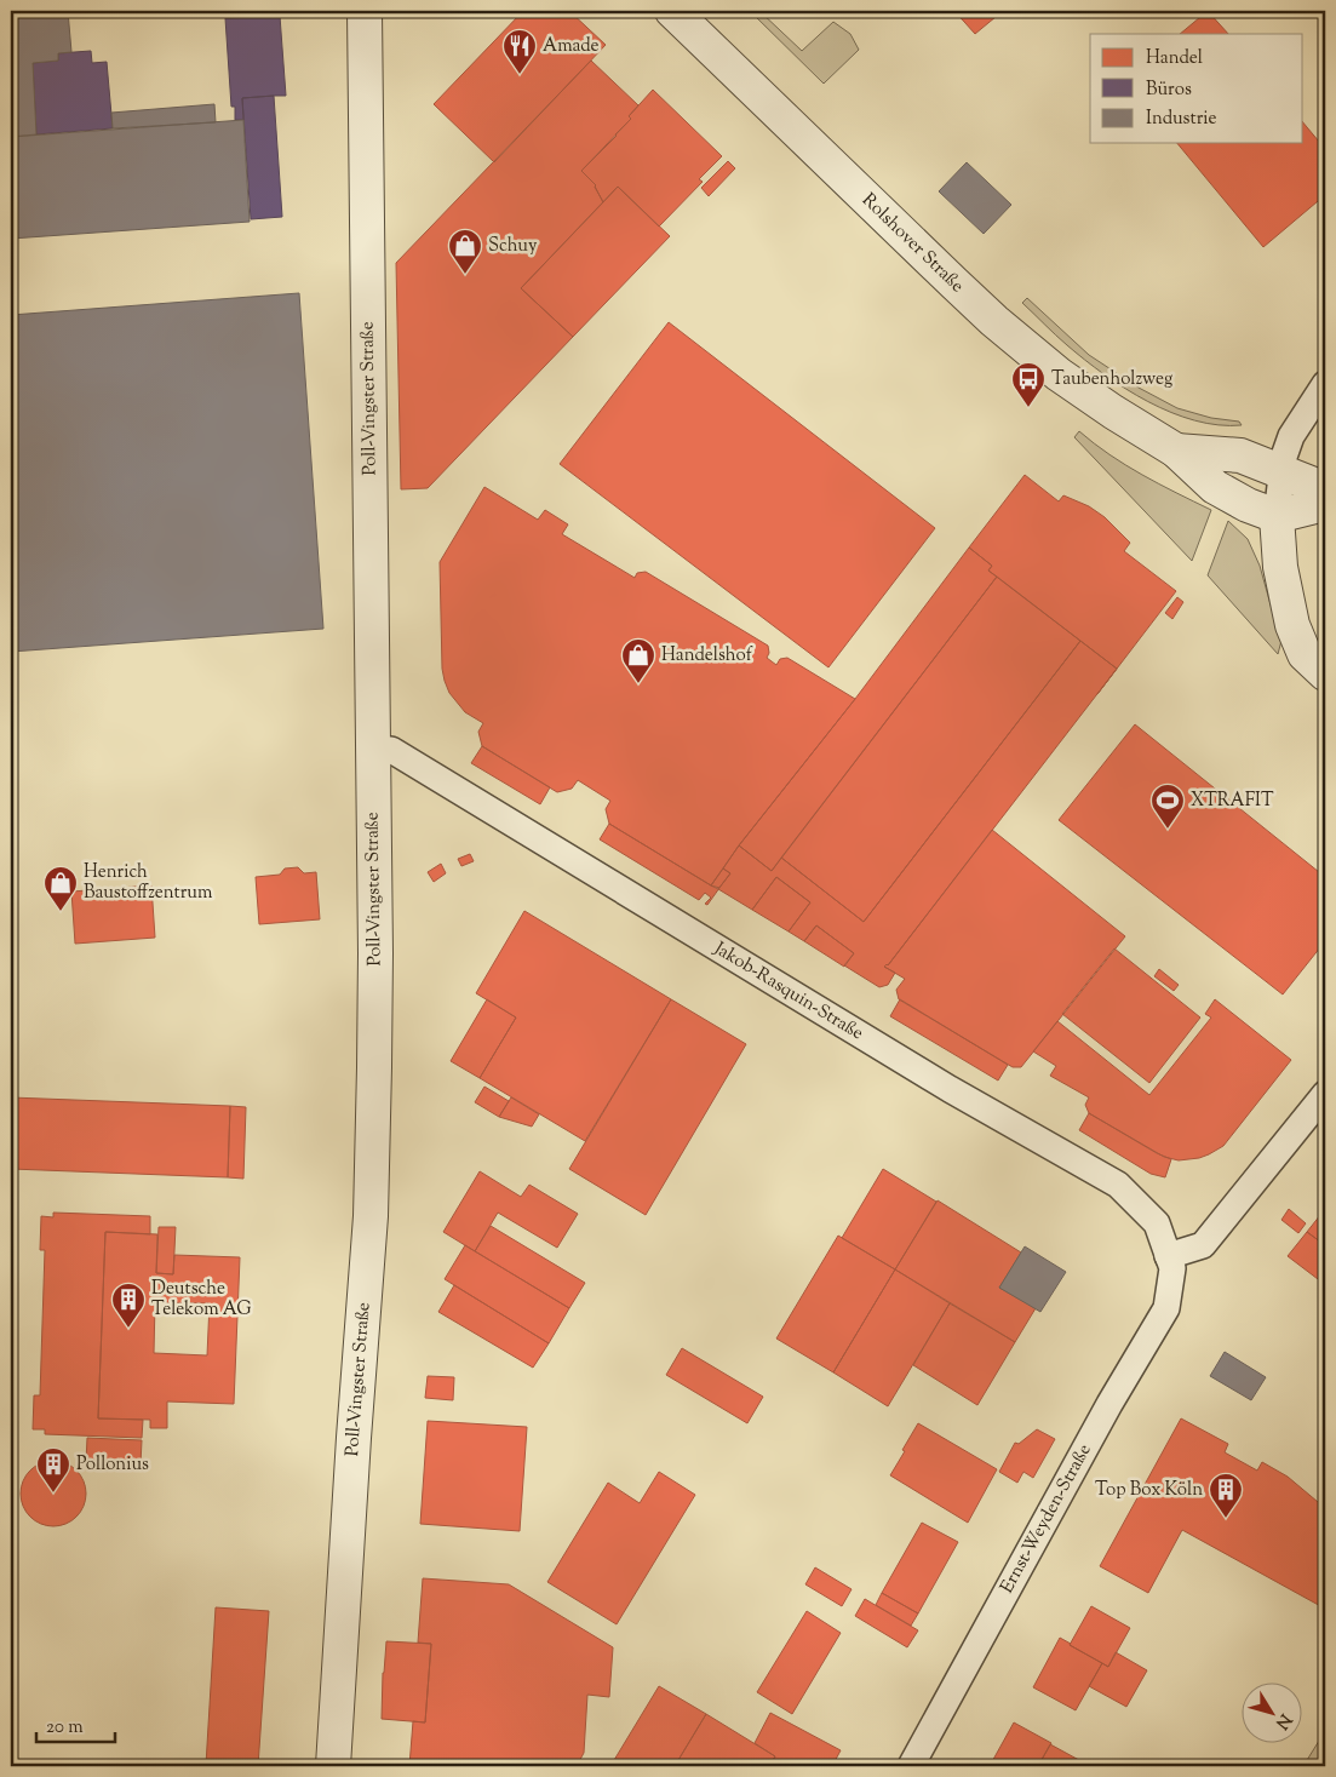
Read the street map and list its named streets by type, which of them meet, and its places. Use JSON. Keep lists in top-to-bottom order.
{
  "streets": {
    "street": [
      "Rolshover Straße",
      "Poll-Vingster Straße",
      "Jakob-Rasquin-Straße",
      "Ernst-Weyden-Straße"
    ]
  },
  "crossings": [
    ["Poll-Vingster Straße", "Jakob-Rasquin-Straße"],
    ["Jakob-Rasquin-Straße", "Ernst-Weyden-Straße"]
  ],
  "places": {
    "restaurant": ["Amade"],
    "shop": ["Schuy", "Handelshof", "Henrich Baustoffzentrum"],
    "bus stop": ["Taubenholzweg"],
    "sports": ["XTRAFIT"],
    "building": ["Deutsche Telekom AG", "Pollonius", "Top Box Köln"]
  },
  "legend": ["Handel", "Büros", "Industrie"],
  "scale_bar": "20 m",
  "north": "bottom right"
}
